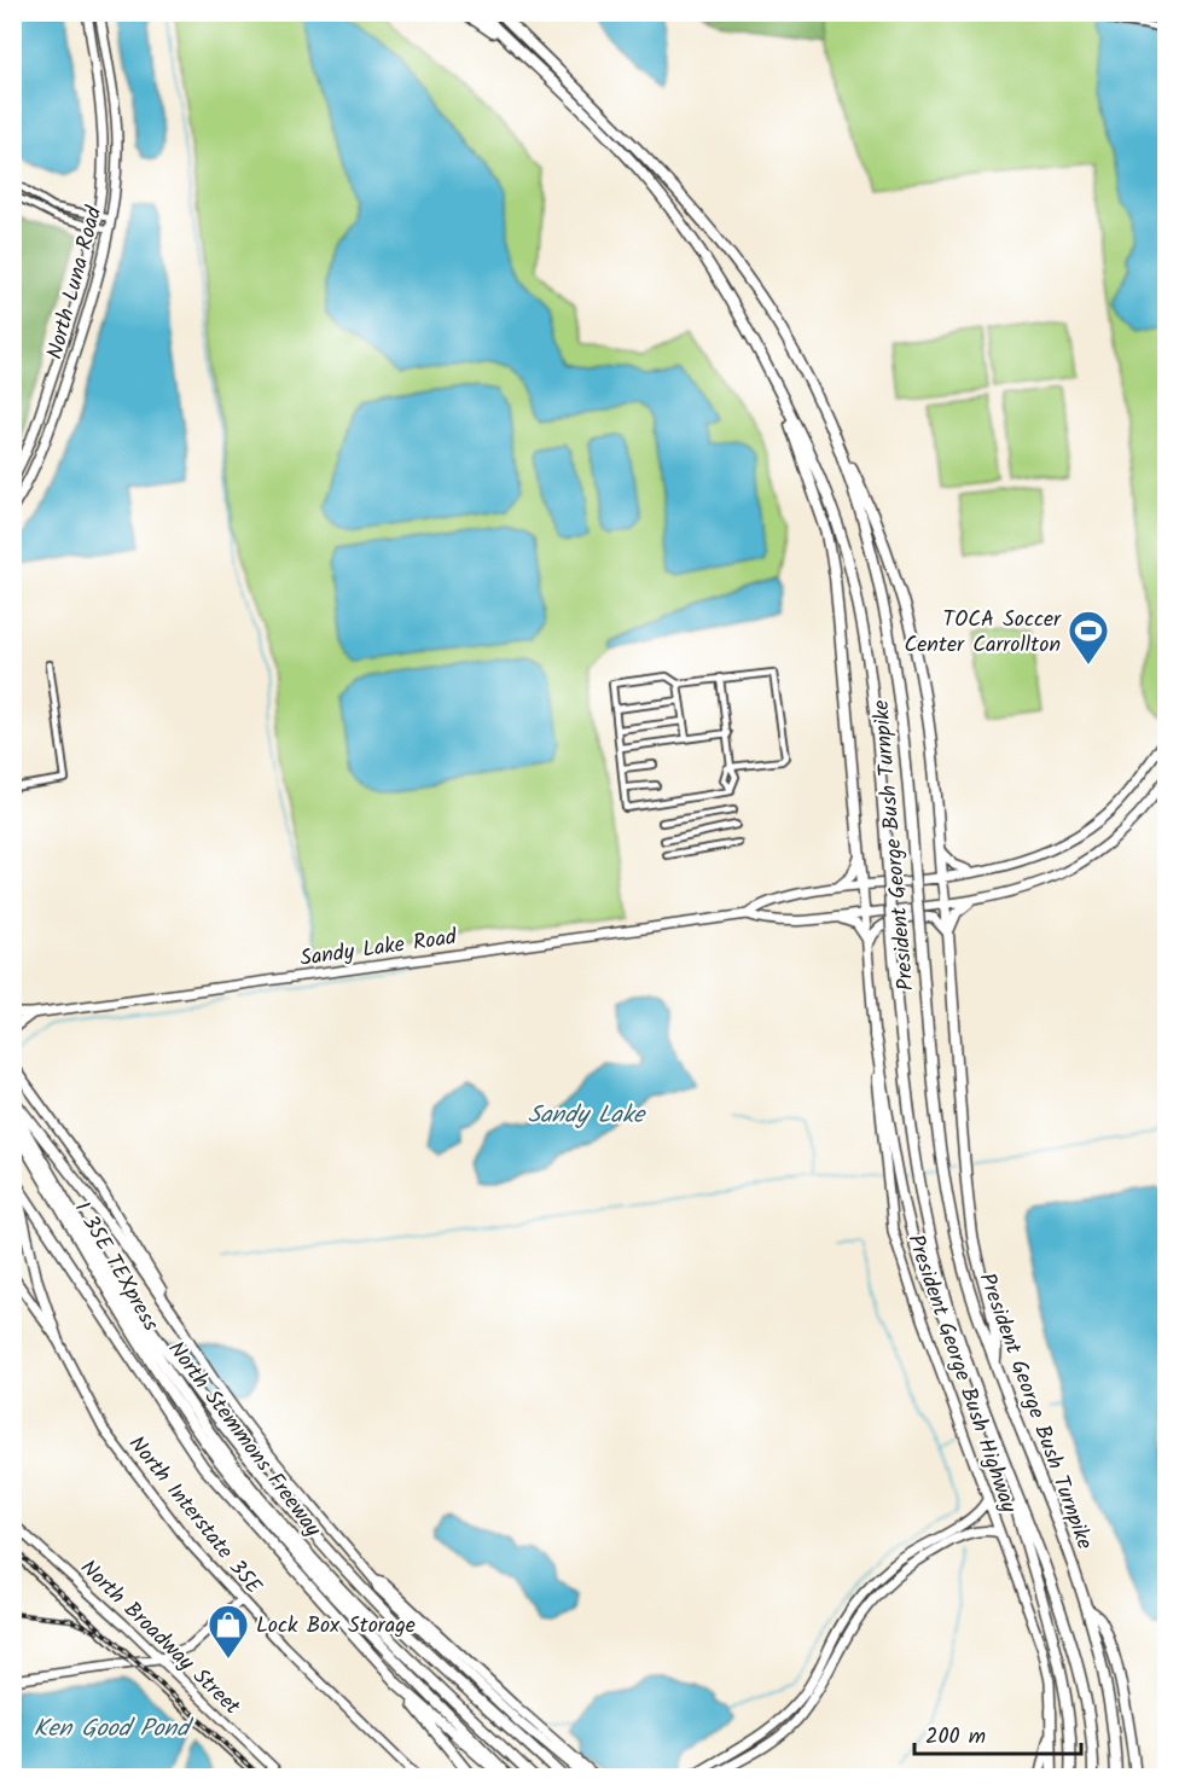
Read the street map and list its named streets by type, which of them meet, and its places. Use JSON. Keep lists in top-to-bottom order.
{
  "streets": {
    "highway": ["President George Bush Turnpike", "I 35E TEXpress", "North Stemmons Freeway"],
    "main road": [
      "North Luna Road",
      "Sandy Lake Road",
      "President George Bush Highway",
      "North Interstate 35E",
      "North Broadway Street"
    ]
  },
  "water": ["Sandy Lake", "Ken Good Pond"],
  "places": {
    "sports": ["TOCA Soccer Center Carrollton"],
    "shop": ["Lock Box Storage"]
  },
  "scale_bar": "200 m"
}
